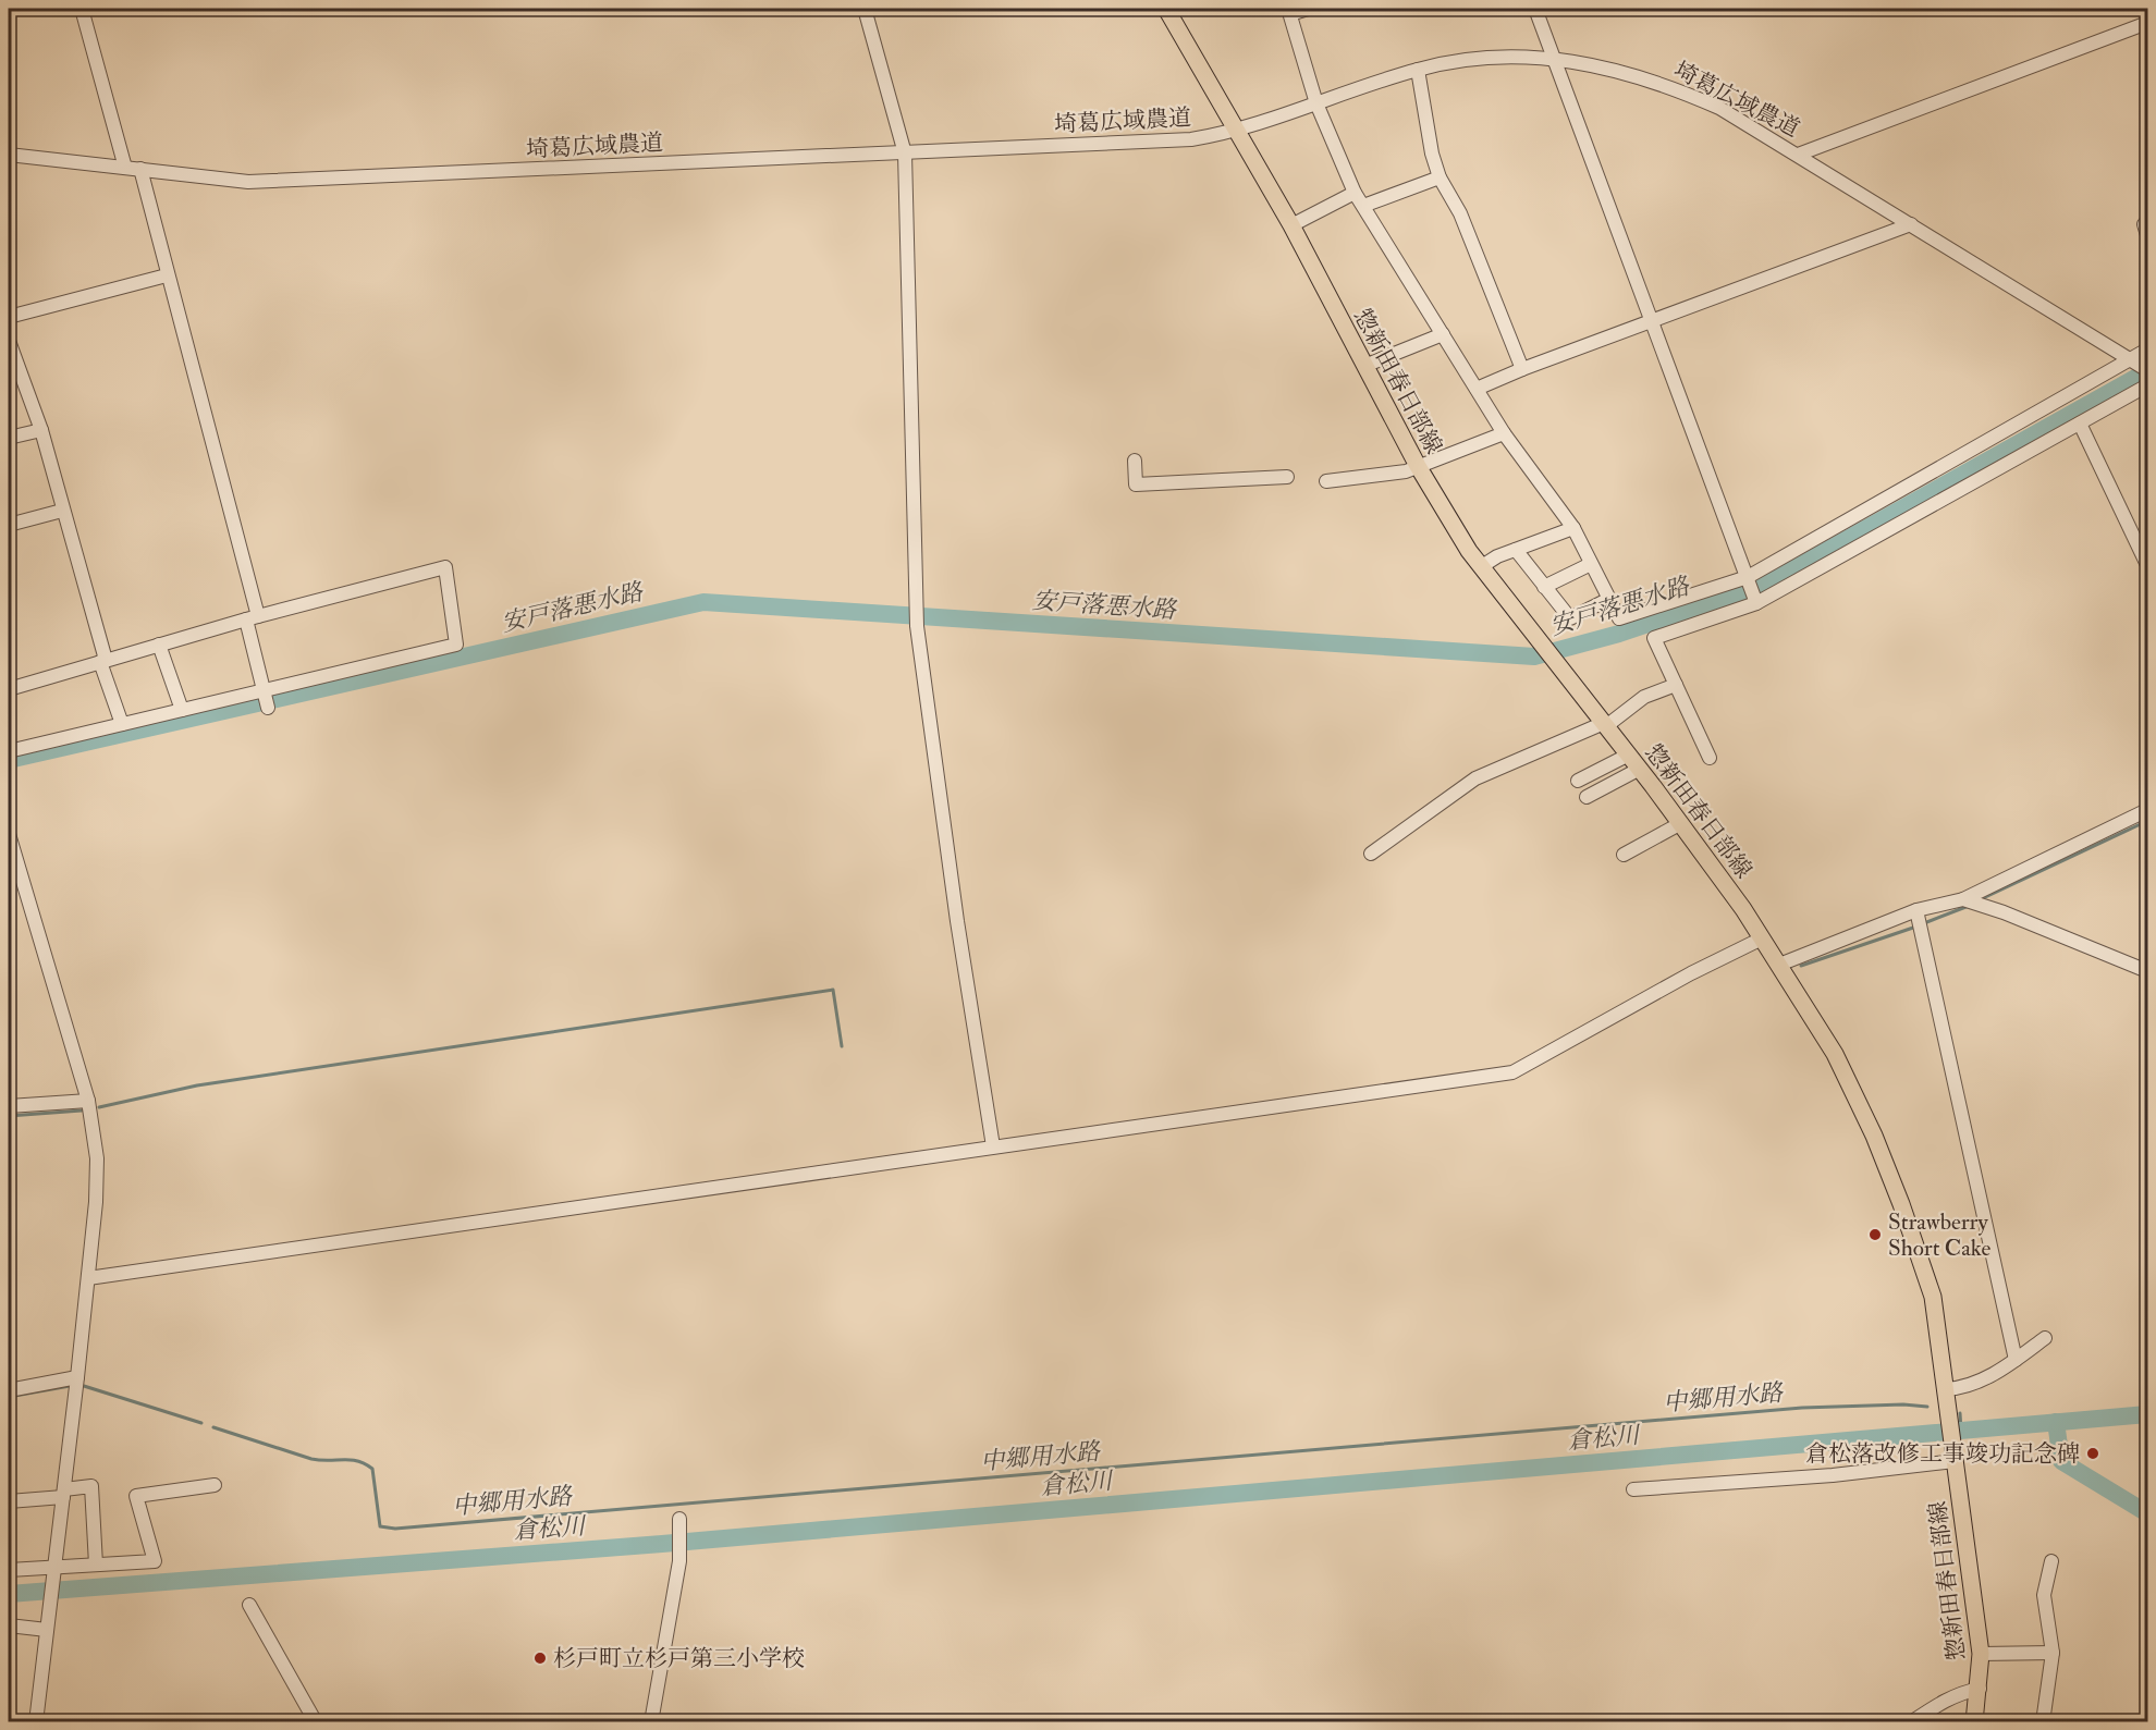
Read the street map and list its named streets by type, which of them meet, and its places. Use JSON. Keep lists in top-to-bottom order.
{
  "streets": {
    "main road": ["惣新田春日部線"],
    "street": ["埼葛広域農道"]
  },
  "crossings": [
    ["埼葛広域農道", "惣新田春日部線"]
  ],
  "water": ["安戸落悪水路", "中郷用水路", "倉松川"],
  "places": ["Strawberry Short Cake", "倉松落改修工事竣功記念碑", "杉戸町立杉戸第三小学校"]
}
